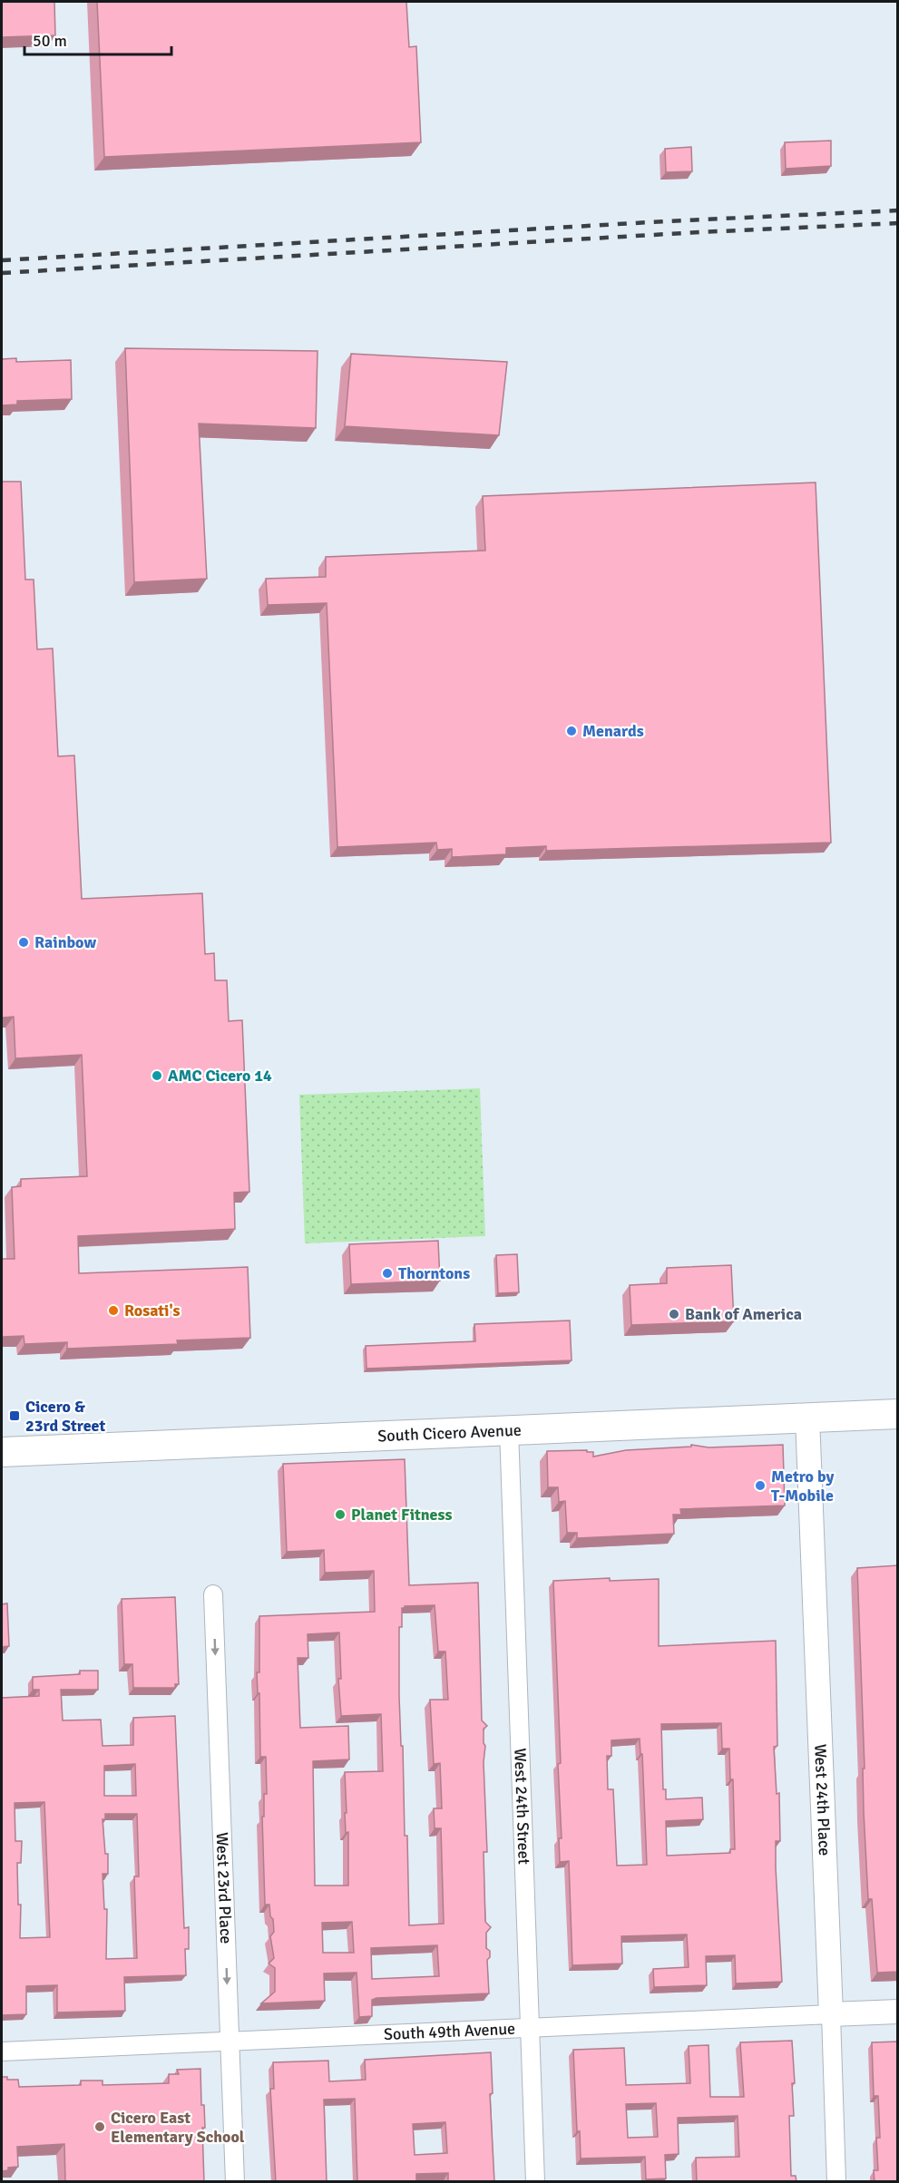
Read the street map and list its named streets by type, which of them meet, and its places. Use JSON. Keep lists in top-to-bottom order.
{
  "streets": {
    "main road": ["South Cicero Avenue"],
    "street": [
      "West 24th Place",
      "West 24th Street",
      "West 23rd Place",
      "South 49th Avenue"
    ]
  },
  "crossings": [
    ["South Cicero Avenue", "West 24th Place"],
    ["South Cicero Avenue", "West 24th Street"],
    ["West 24th Place", "South 49th Avenue"],
    ["West 24th Street", "South 49th Avenue"],
    ["West 23rd Place", "South 49th Avenue"]
  ],
  "one_way": ["West 23rd Place"],
  "places": {
    "other": [
      "Menards",
      "Rainbow",
      "AMC Cicero 14",
      "Thorntons",
      "Rosati's",
      "Bank of America",
      "Metro by T-Mobile",
      "Planet Fitness",
      "Cicero East Elementary School"
    ],
    "transit": ["Cicero & 23rd Street"]
  },
  "scale_bar": "50 m"
}
